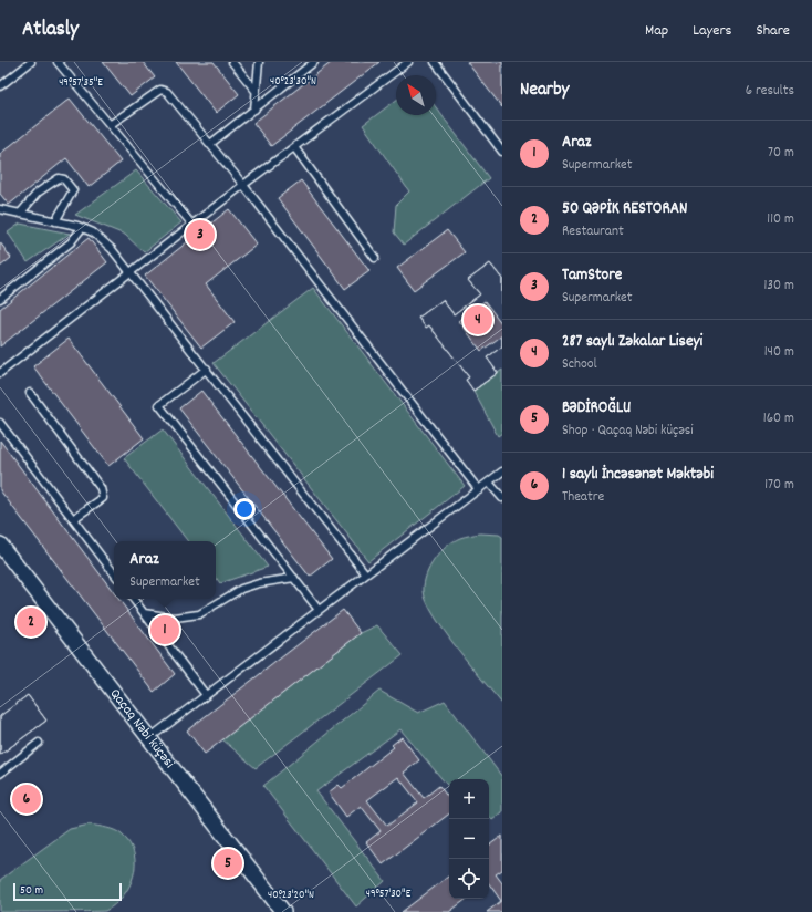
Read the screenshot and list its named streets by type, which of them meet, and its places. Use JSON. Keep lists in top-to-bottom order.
{
  "streets": {
    "street": ["Qaçaq Nəbi küçəsi"]
  },
  "scale_bar": "50 m",
  "north": "top left",
  "page": {
    "header": "Atlasly",
    "nav": ["Map", "Layers", "Share"],
    "heading": ["Nearby", "6 results"],
    "list": [
      {
        "mark": "1",
        "name": "Araz",
        "note": "Supermarket",
        "value": "70 m"
      },
      {
        "mark": "2",
        "name": "50 QƏPİK RESTORAN",
        "note": "Restaurant",
        "value": "110 m"
      },
      {
        "mark": "3",
        "name": "TamStore",
        "note": "Supermarket",
        "value": "130 m"
      },
      {
        "mark": "4",
        "name": "287 saylı Zəkalar Liseyi",
        "note": "School",
        "value": "140 m"
      },
      {
        "mark": "5",
        "name": "BƏDİROĞLU",
        "note": "Shop · Qaçaq Nəbi küçəsi",
        "value": "160 m"
      },
      {
        "mark": "6",
        "name": "1 saylı İncəsənət Məktəbi",
        "note": "Theatre",
        "value": "170 m"
      }
    ],
    "pins": [
      "3",
      "4",
      "2",
      "1",
      "6",
      "5"
    ],
    "popup": ["Araz", "Supermarket"],
    "map_buttons": ["+", "−"],
    "scale": "50 m"
  },
  "coordinates": [
    "40°23'30\"N",
    "49°57'35\"E",
    "49°57'30\"E",
    "40°23'20\"N"
  ]
}
